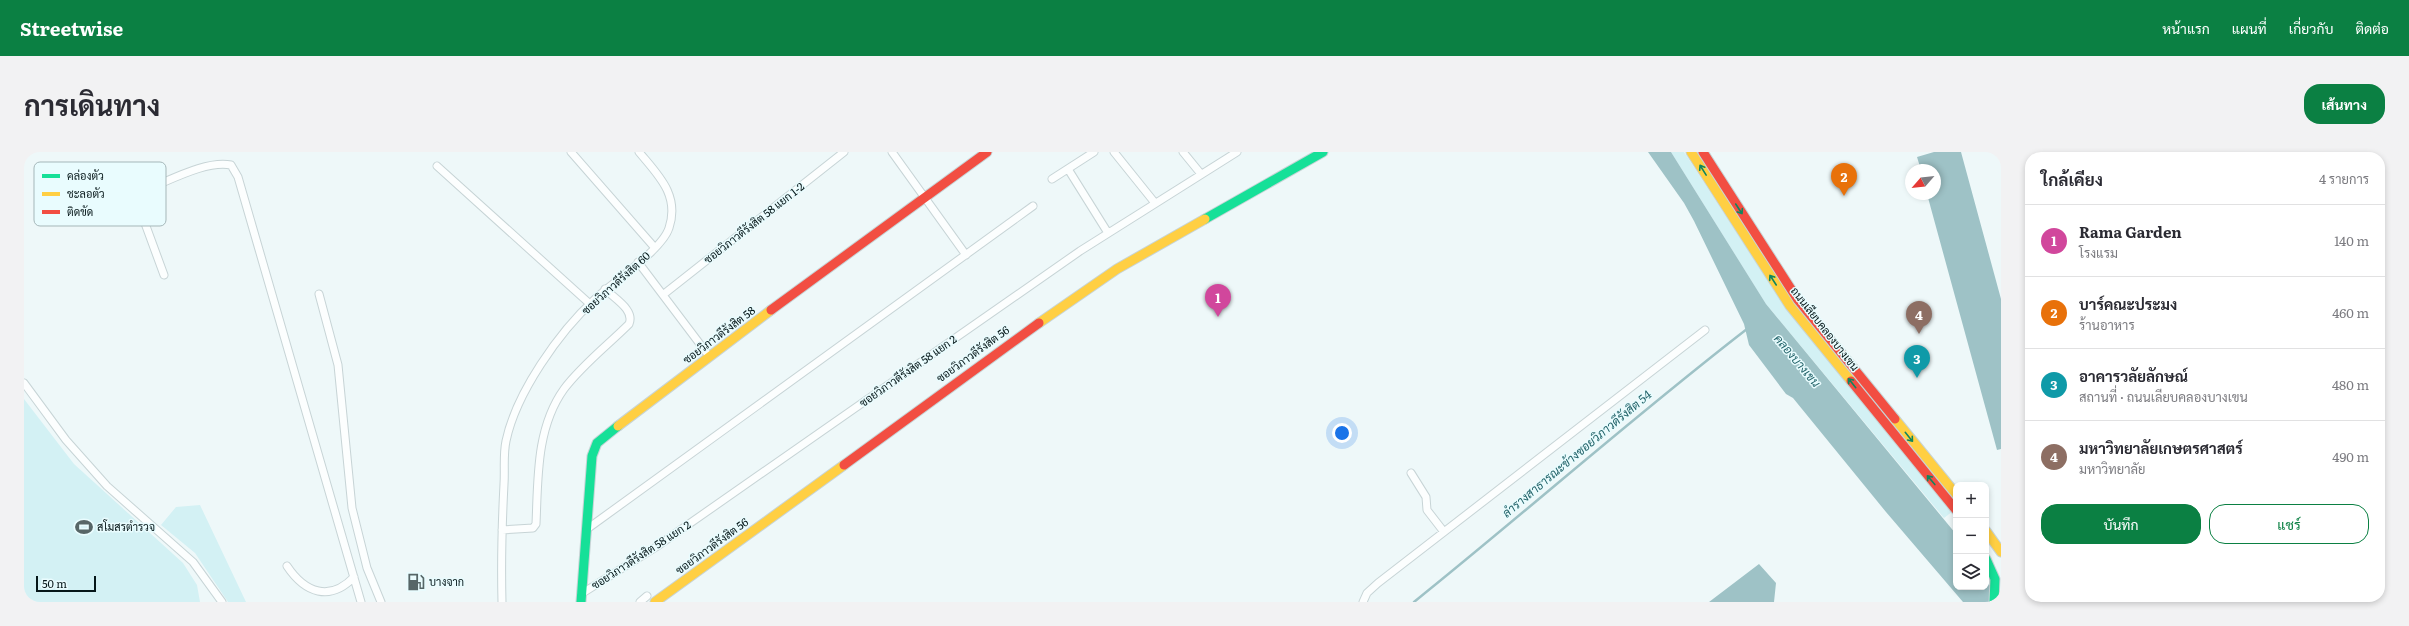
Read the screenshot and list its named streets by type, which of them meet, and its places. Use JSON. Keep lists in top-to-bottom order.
{
  "streets": {
    "street": [
      "ซอยวิภาวดีรังสิต 58 แยก 1-2",
      "ซอยวิภาวดีรังสิต 60",
      "ถนนเลียบคลองบางเขน",
      "ซอยวิภาวดีรังสิต 58",
      "ซอยวิภาวดีรังสิต 56",
      "ซอยวิภาวดีรังสิต 58 แยก 2"
    ]
  },
  "crossings": [
    ["ซอยวิภาวดีรังสิต 58", "ซอยวิภาวดีรังสิต 58 แยก 2"]
  ],
  "water": ["คลองบางเขน", "ลำรางสาธารณะข้างซอยวิภาวดีรังสิต 54"],
  "places": {
    "sports": ["สโมสรตำรวจ"],
    "fuel station": ["บางจาก"]
  },
  "legend": ["คล่องตัว", "ชะลอตัว", "ติดขัด"],
  "scale_bar": "50 m",
  "north": "bottom left",
  "page": {
    "header": "Streetwise",
    "nav": [
      "หน้าแรก",
      "แผนที่",
      "เกี่ยวกับ",
      "ติดต่อ"
    ],
    "title": "การเดินทาง",
    "buttons": [
      "เส้นทาง",
      ["บันทึก", "แชร์"]
    ],
    "heading": ["ใกล้เคียง", "4 รายการ"],
    "pins": [
      "2",
      "1",
      "4",
      "3"
    ],
    "list": [
      {
        "mark": "1",
        "name": "Rama Garden",
        "note": "โรงแรม",
        "value": "140 m"
      },
      {
        "mark": "2",
        "name": "บาร์คณะประมง",
        "note": "ร้านอาหาร",
        "value": "460 m"
      },
      {
        "mark": "3",
        "name": "อาคารวลัยลักษณ์",
        "note": "สถานที่ · ถนนเลียบคลองบางเขน",
        "value": "480 m"
      },
      {
        "mark": "4",
        "name": "มหาวิทยาลัยเกษตรศาสตร์",
        "note": "มหาวิทยาลัย",
        "value": "490 m"
      }
    ],
    "map_buttons": ["+", "−"],
    "scale": "50 m"
  }
}
